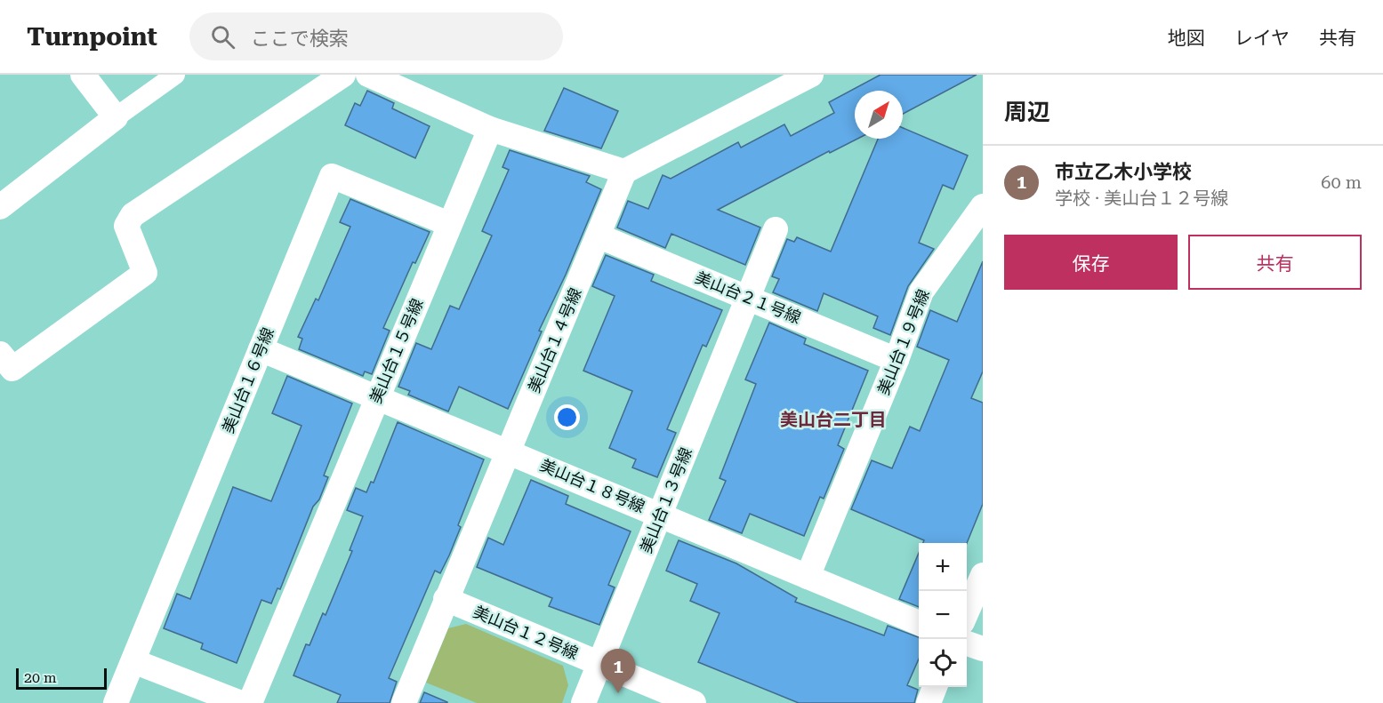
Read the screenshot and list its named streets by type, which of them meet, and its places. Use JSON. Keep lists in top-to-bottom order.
{
  "streets": {
    "street": [
      "美山台２１号線",
      "美山台１４号線",
      "美山台１９号線",
      "美山台１５号線",
      "美山台１６号線",
      "美山台１８号線",
      "美山台１３号線",
      "美山台１２号線"
    ]
  },
  "crossings": [
    ["美山台２１号線", "美山台１４号線"],
    ["美山台２１号線", "美山台１９号線"],
    ["美山台２１号線", "美山台１３号線"],
    ["美山台１４号線", "美山台１８号線"],
    ["美山台１４号線", "美山台１２号線"],
    ["美山台１９号線", "美山台１８号線"],
    ["美山台１５号線", "美山台１６号線"],
    ["美山台１５号線", "美山台１８号線"],
    ["美山台１６号線", "美山台１８号線"],
    ["美山台１８号線", "美山台１３号線"],
    ["美山台１３号線", "美山台１２号線"]
  ],
  "districts": ["美山台二丁目"],
  "scale_bar": "20 m",
  "north": "top right",
  "page": {
    "header": "Turnpoint",
    "search": "ここで検索",
    "nav": ["地図", "レイヤ", "共有"],
    "heading": "周辺",
    "list": [
      {
        "mark": "1",
        "name": "市立乙木小学校",
        "note": "学校 · 美山台１２号線",
        "value": "60 m"
      }
    ],
    "buttons": ["保存", "共有"],
    "map_buttons": ["+", "−"],
    "pins": "1",
    "scale": "20 m"
  }
}
